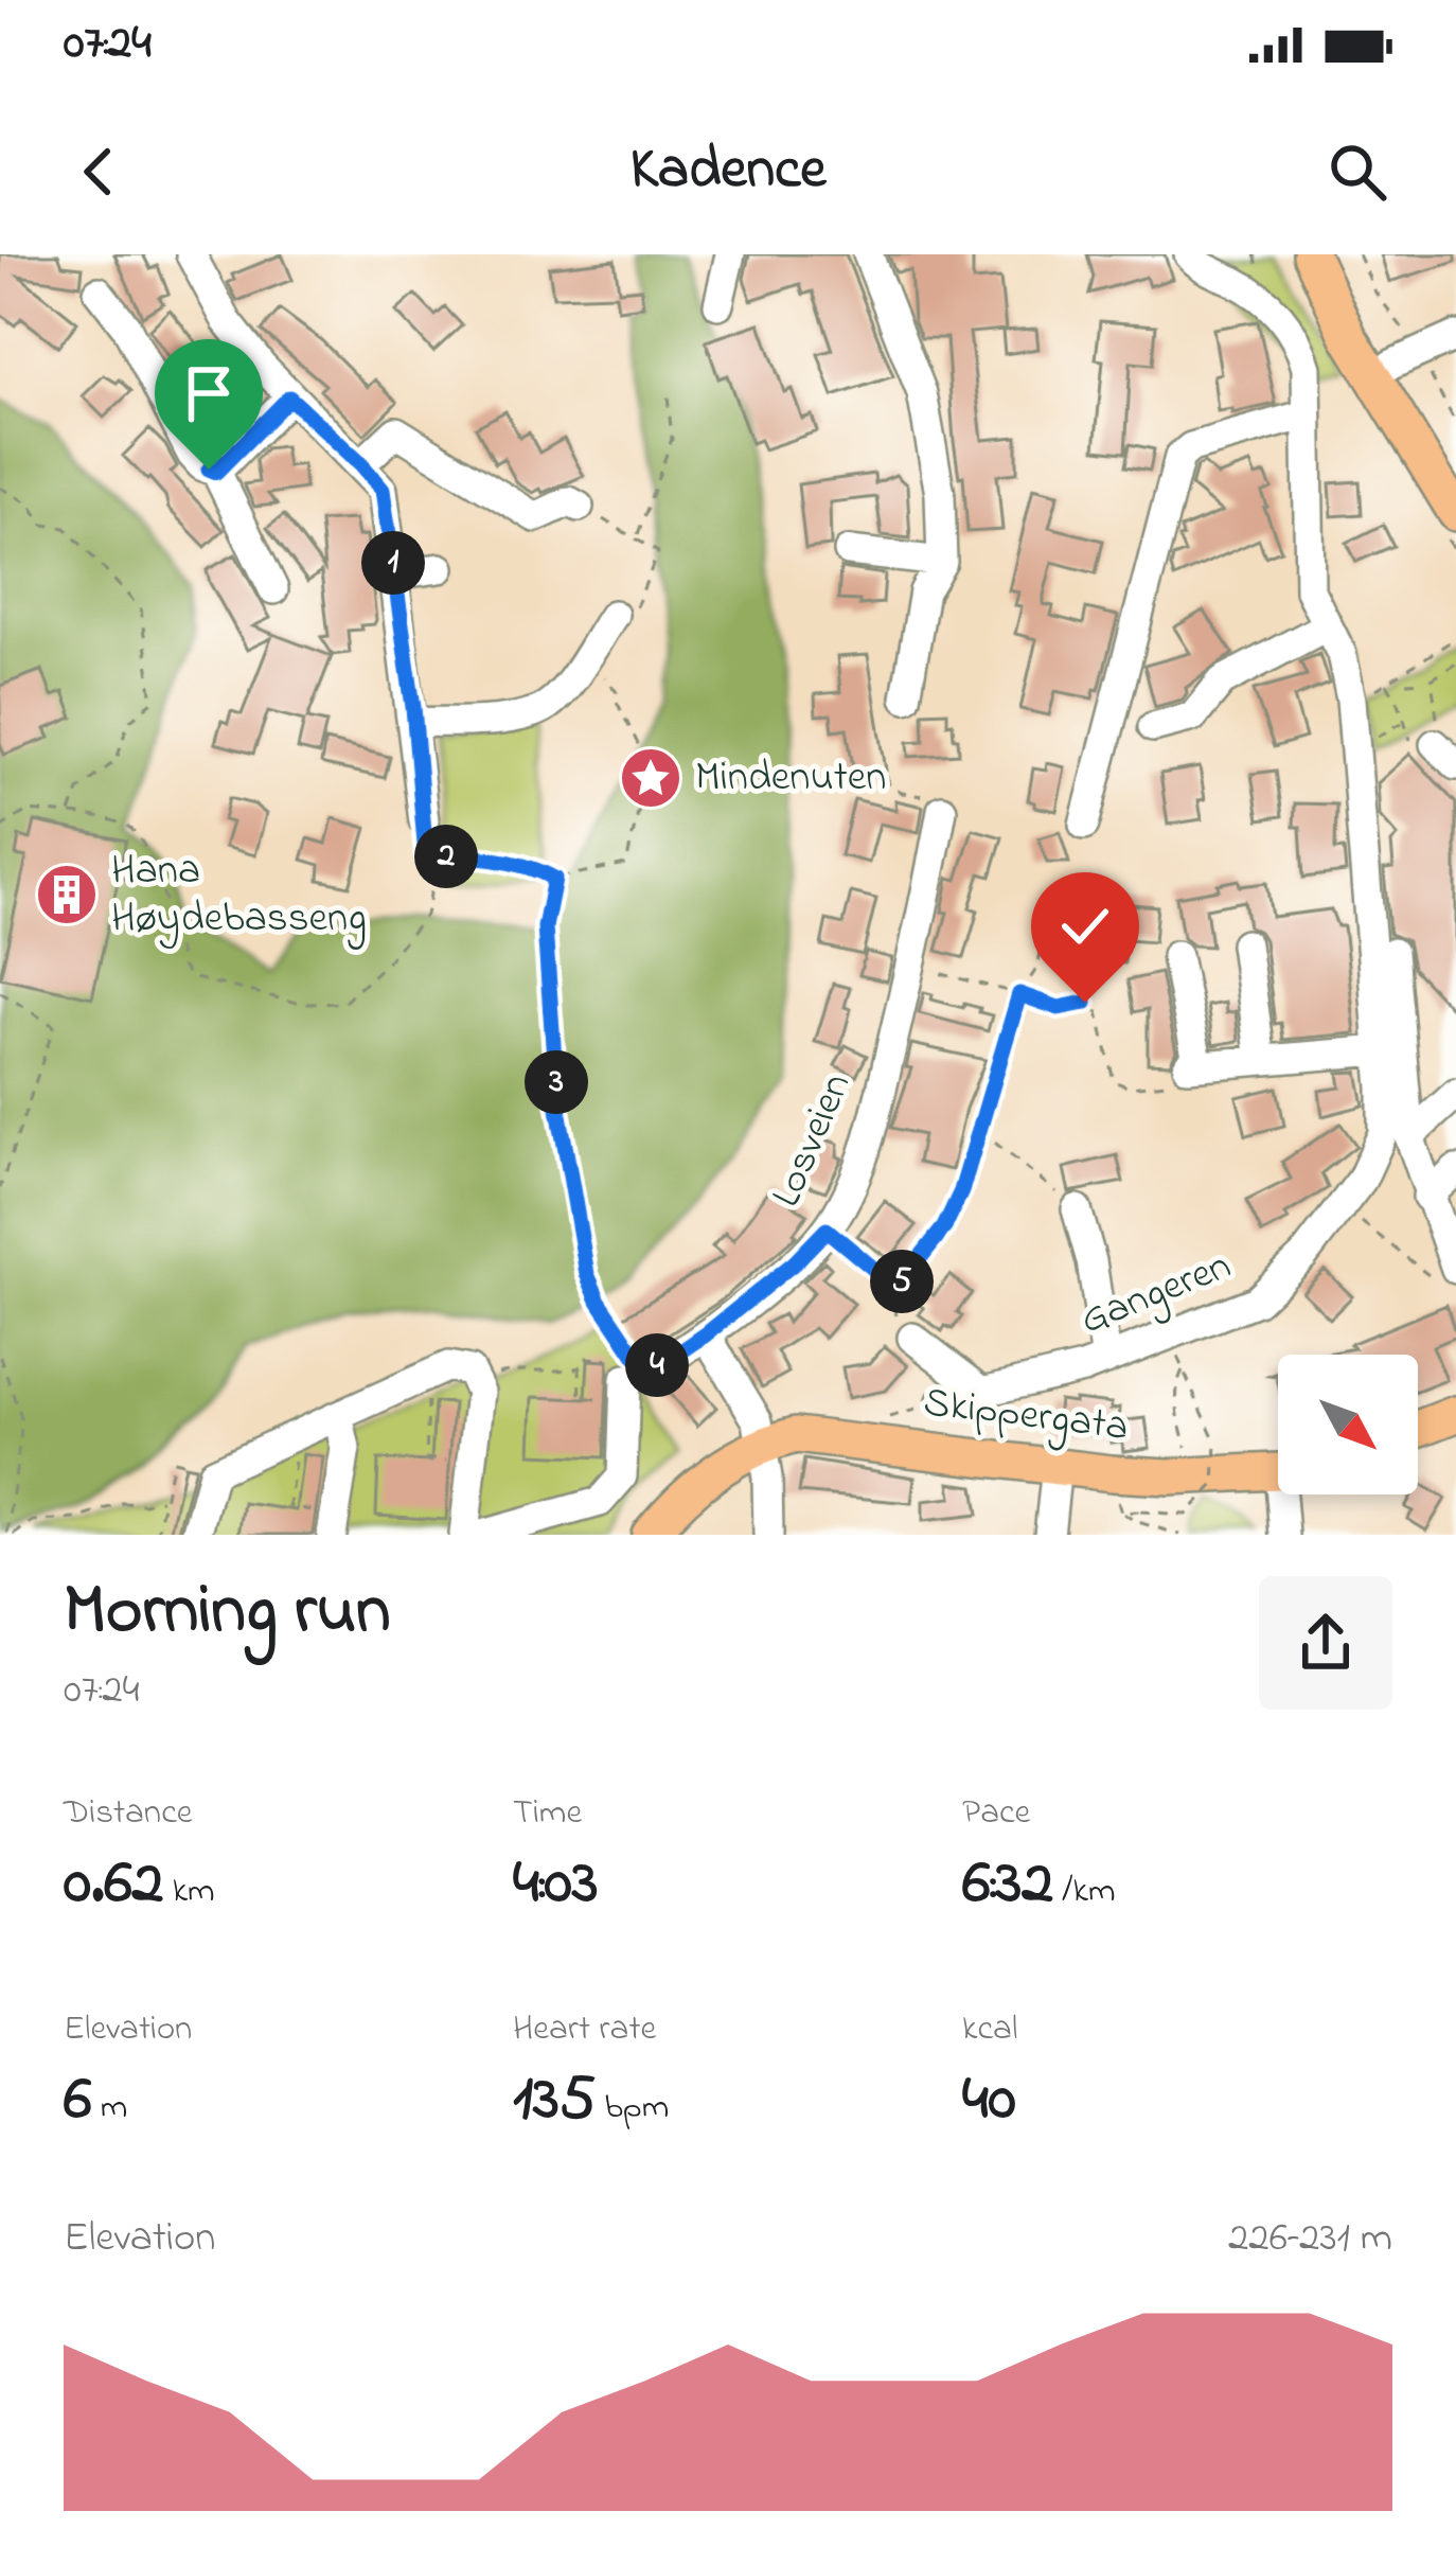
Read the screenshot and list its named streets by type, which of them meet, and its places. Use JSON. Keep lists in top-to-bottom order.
{
  "streets": {
    "main road": ["Skippergata"],
    "street": ["Losveien", "Gangeren"]
  },
  "places": {
    "place": ["Mindenuten"],
    "building": ["Hana Høydebasseng"]
  },
  "north": "bottom right",
  "page": {
    "status": "07:24",
    "header": "Kadence",
    "pins": [
      "1",
      "2",
      "3",
      "5",
      "4"
    ],
    "heading": ["Morning run", "07:24"],
    "stats": [
      ["Distance", "0.62 km"],
      ["Time", "4:03"],
      ["Pace", "6:32 /km"],
      ["Elevation", "6 m"],
      ["Heart rate", "135 bpm"],
      ["kcal", "40"]
    ],
    "chart": ["Elevation", "226–231 m"]
  }
}
